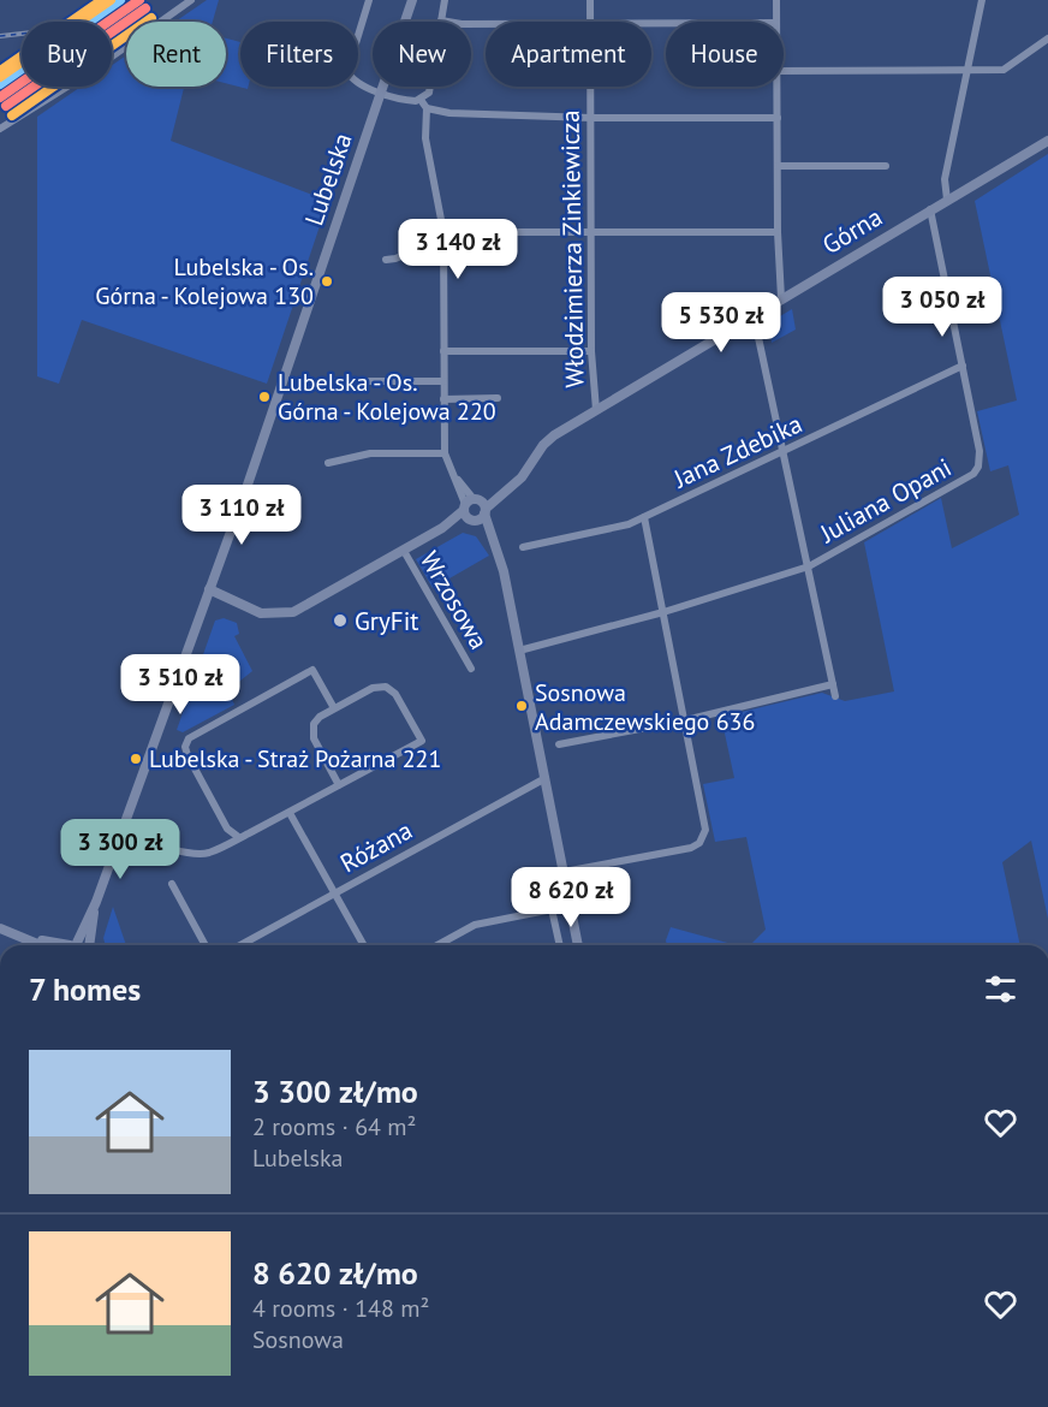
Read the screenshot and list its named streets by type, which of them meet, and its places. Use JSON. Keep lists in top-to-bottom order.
{
  "streets": {
    "street": [
      "Lubelska",
      "Górna",
      "Włodzimierza Zinkiewicza",
      "Jana Zdebika",
      "Juliana Opani",
      "Wrzosowa",
      "Różana"
    ]
  },
  "crossings": [
    ["Lubelska", "Górna"],
    ["Górna", "Włodzimierza Zinkiewicza"],
    ["Górna", "Juliana Opani"],
    ["Górna", "Wrzosowa"],
    ["Jana Zdebika", "Juliana Opani"]
  ],
  "places": [
    "Lubelska - Os. Górna - Kolejowa 130",
    "Lubelska - Os. Górna - Kolejowa 220",
    "GryFit",
    "Sosnowa Adamczewskiego 636",
    "Lubelska - Straż Pożarna 221"
  ],
  "page": {
    "chip": [
      "Buy",
      "Rent",
      "Filters",
      "New",
      "Apartment",
      "House"
    ],
    "price": [
      "3 140 zł",
      "3 050 zł",
      "5 530 zł",
      "3 110 zł",
      "3 510 zł",
      "3 300 zł",
      "8 620 zł"
    ],
    "heading": "7 homes",
    "list": [
      {
        "name": "3 300 zł/mo",
        "note": "2 rooms · 64 m² · Lubelska"
      },
      {
        "name": "8 620 zł/mo",
        "note": "4 rooms · 148 m² · Sosnowa"
      }
    ]
  }
}
